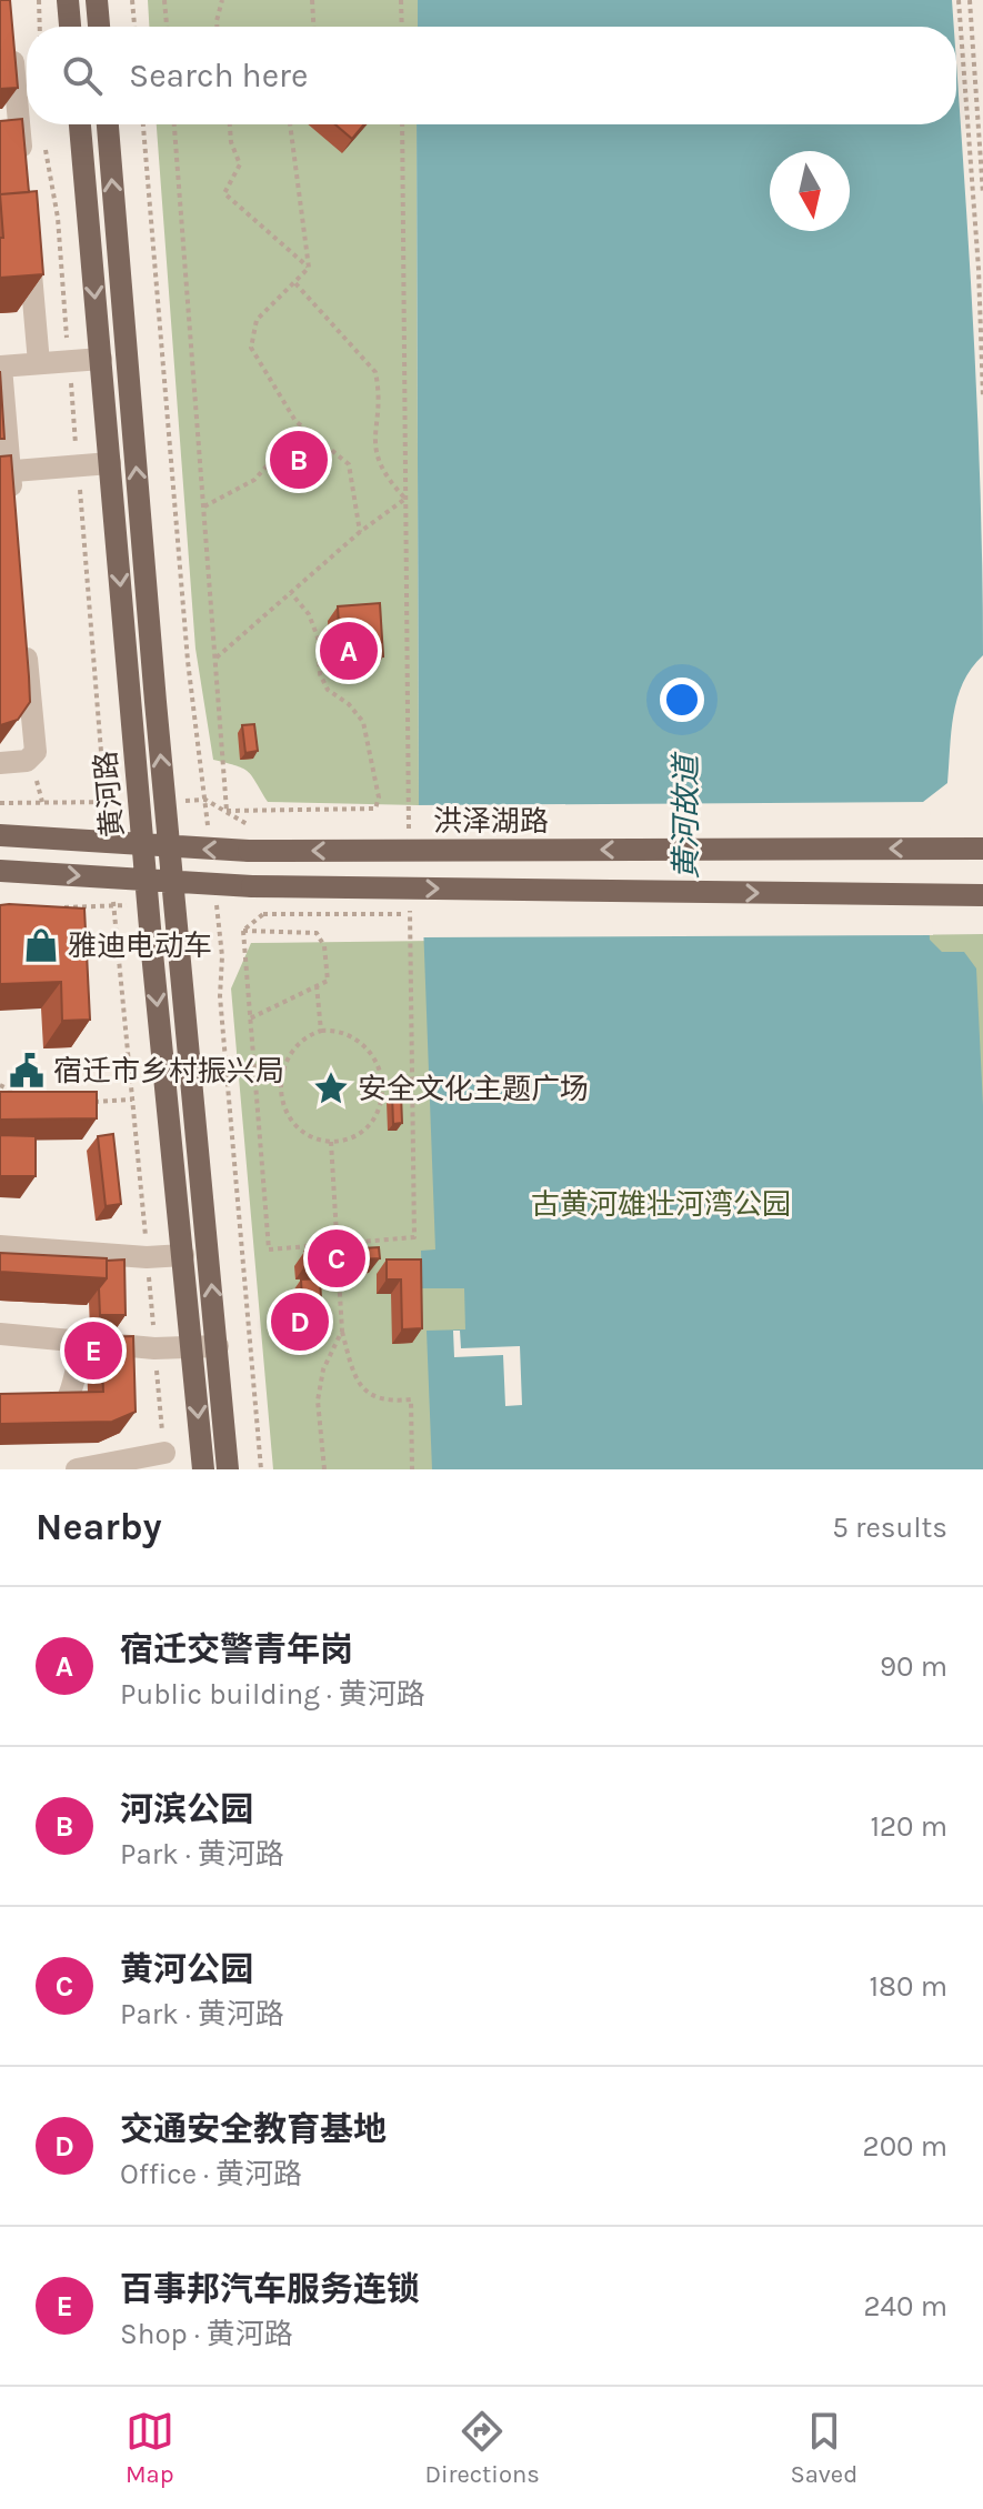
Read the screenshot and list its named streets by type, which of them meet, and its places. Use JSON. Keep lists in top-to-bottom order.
{
  "streets": {
    "main road": ["黄河路", "洪泽湖路"]
  },
  "crossings": [
    ["黄河路", "洪泽湖路"]
  ],
  "water": ["黄河故道"],
  "parks": ["古黄河雄壮河湾公园"],
  "places": {
    "shop": ["雅迪电动车"],
    "public building": ["宿迁市乡村振兴局"],
    "place": ["安全文化主题广场"]
  },
  "north": "bottom",
  "page": {
    "search": "Search here",
    "pins": [
      "B",
      "A",
      "C",
      "D",
      "E"
    ],
    "heading": ["Nearby", "5 results"],
    "list": [
      {
        "mark": "A",
        "name": "宿迁交警青年岗",
        "note": "Public building · 黄河路",
        "value": "90 m"
      },
      {
        "mark": "B",
        "name": "河滨公园",
        "note": "Park · 黄河路",
        "value": "120 m"
      },
      {
        "mark": "C",
        "name": "黄河公园",
        "note": "Park · 黄河路",
        "value": "180 m"
      },
      {
        "mark": "D",
        "name": "交通安全教育基地",
        "note": "Office · 黄河路",
        "value": "200 m"
      },
      {
        "mark": "E",
        "name": "百事邦汽车服务连锁",
        "note": "Shop · 黄河路",
        "value": "240 m"
      }
    ],
    "nav": ["Map", "Directions", "Saved"]
  }
}
